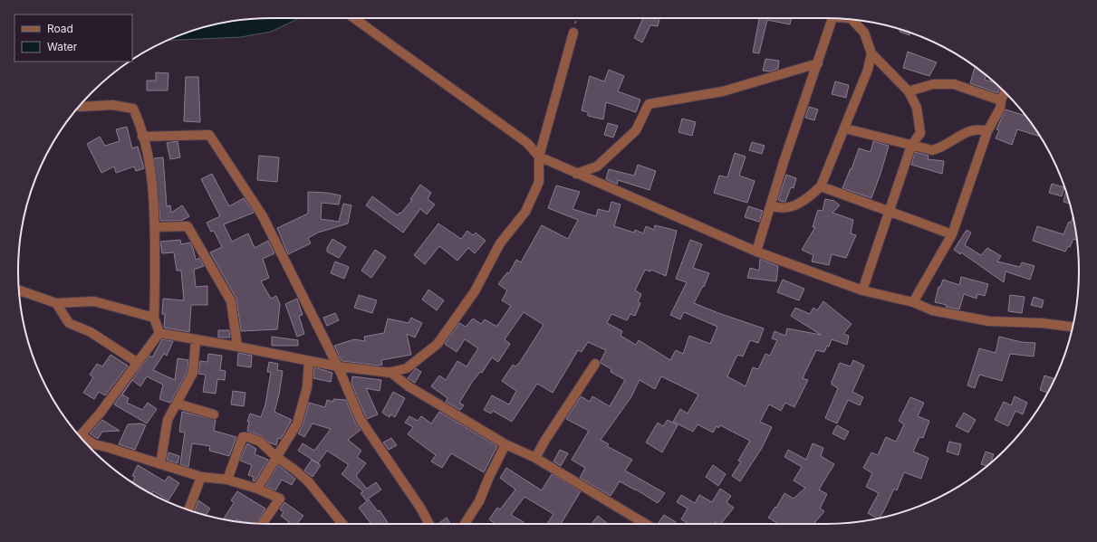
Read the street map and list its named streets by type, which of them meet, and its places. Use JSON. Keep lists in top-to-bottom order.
{
  "legend": ["Road", "Water"]
}
